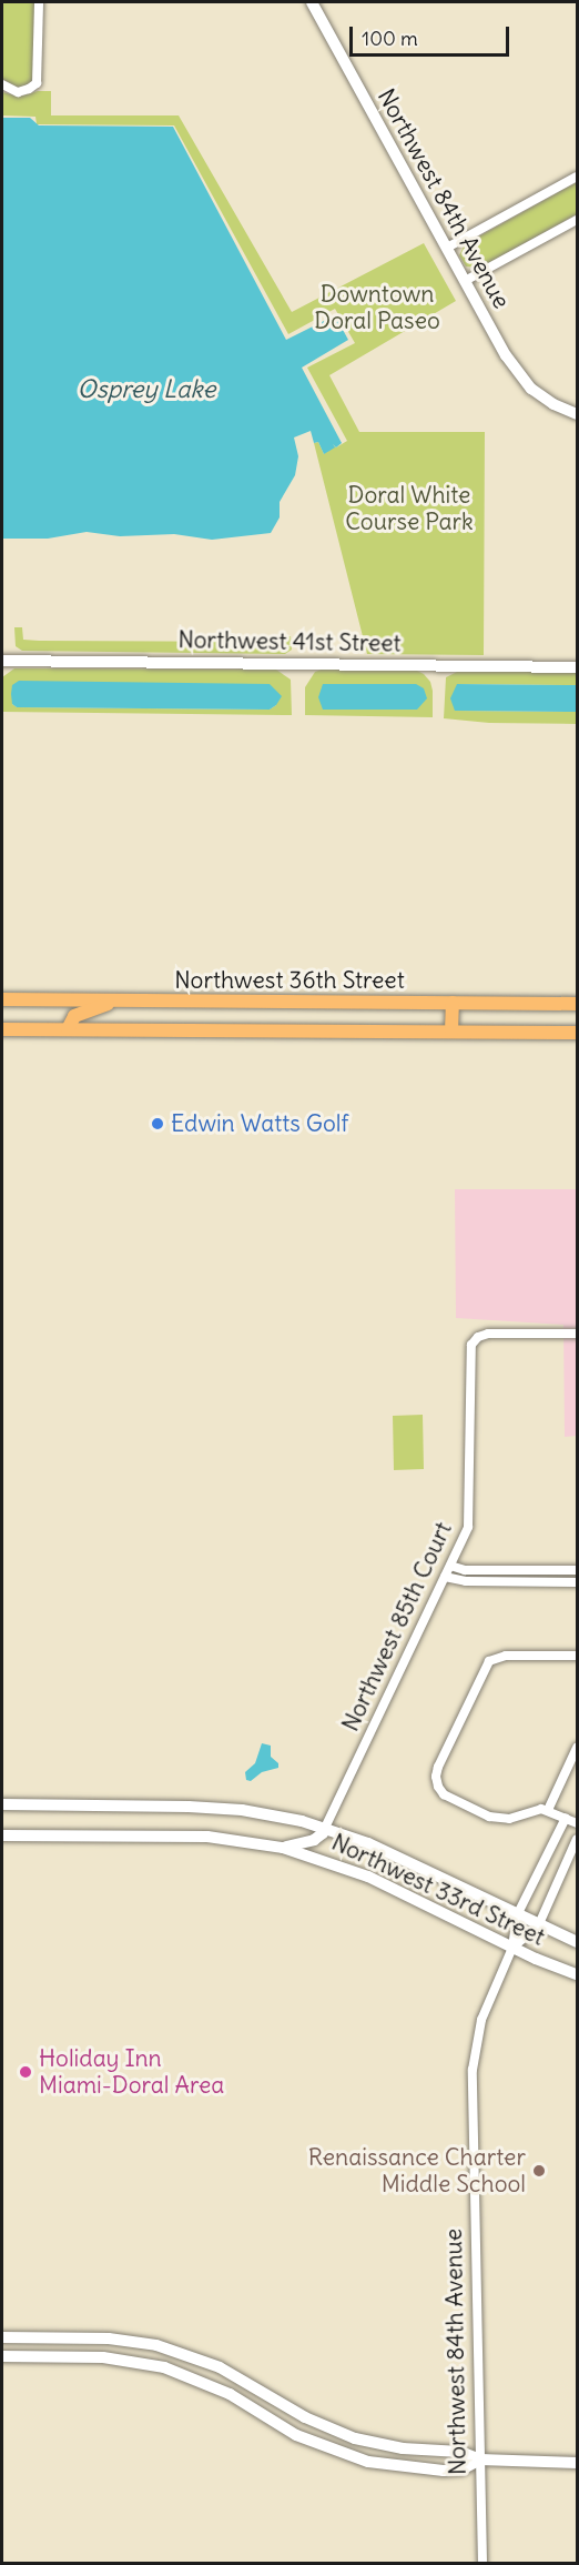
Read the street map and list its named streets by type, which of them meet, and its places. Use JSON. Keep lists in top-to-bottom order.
{
  "streets": {
    "main road": ["Northwest 36th Street"],
    "street": [
      "Northwest 84th Avenue",
      "Northwest 41st Street",
      "Northwest 85th Court",
      "Northwest 33rd Street"
    ]
  },
  "crossings": [
    ["Northwest 84th Avenue", "Northwest 33rd Street"],
    ["Northwest 85th Court", "Northwest 33rd Street"]
  ],
  "water": ["Osprey Lake"],
  "parks": ["Downtown Doral Paseo", "Doral White Course Park"],
  "places": ["Edwin Watts Golf", "Holiday Inn Miami-Doral Area", "Renaissance Charter Middle School"],
  "scale_bar": "100 m"
}
